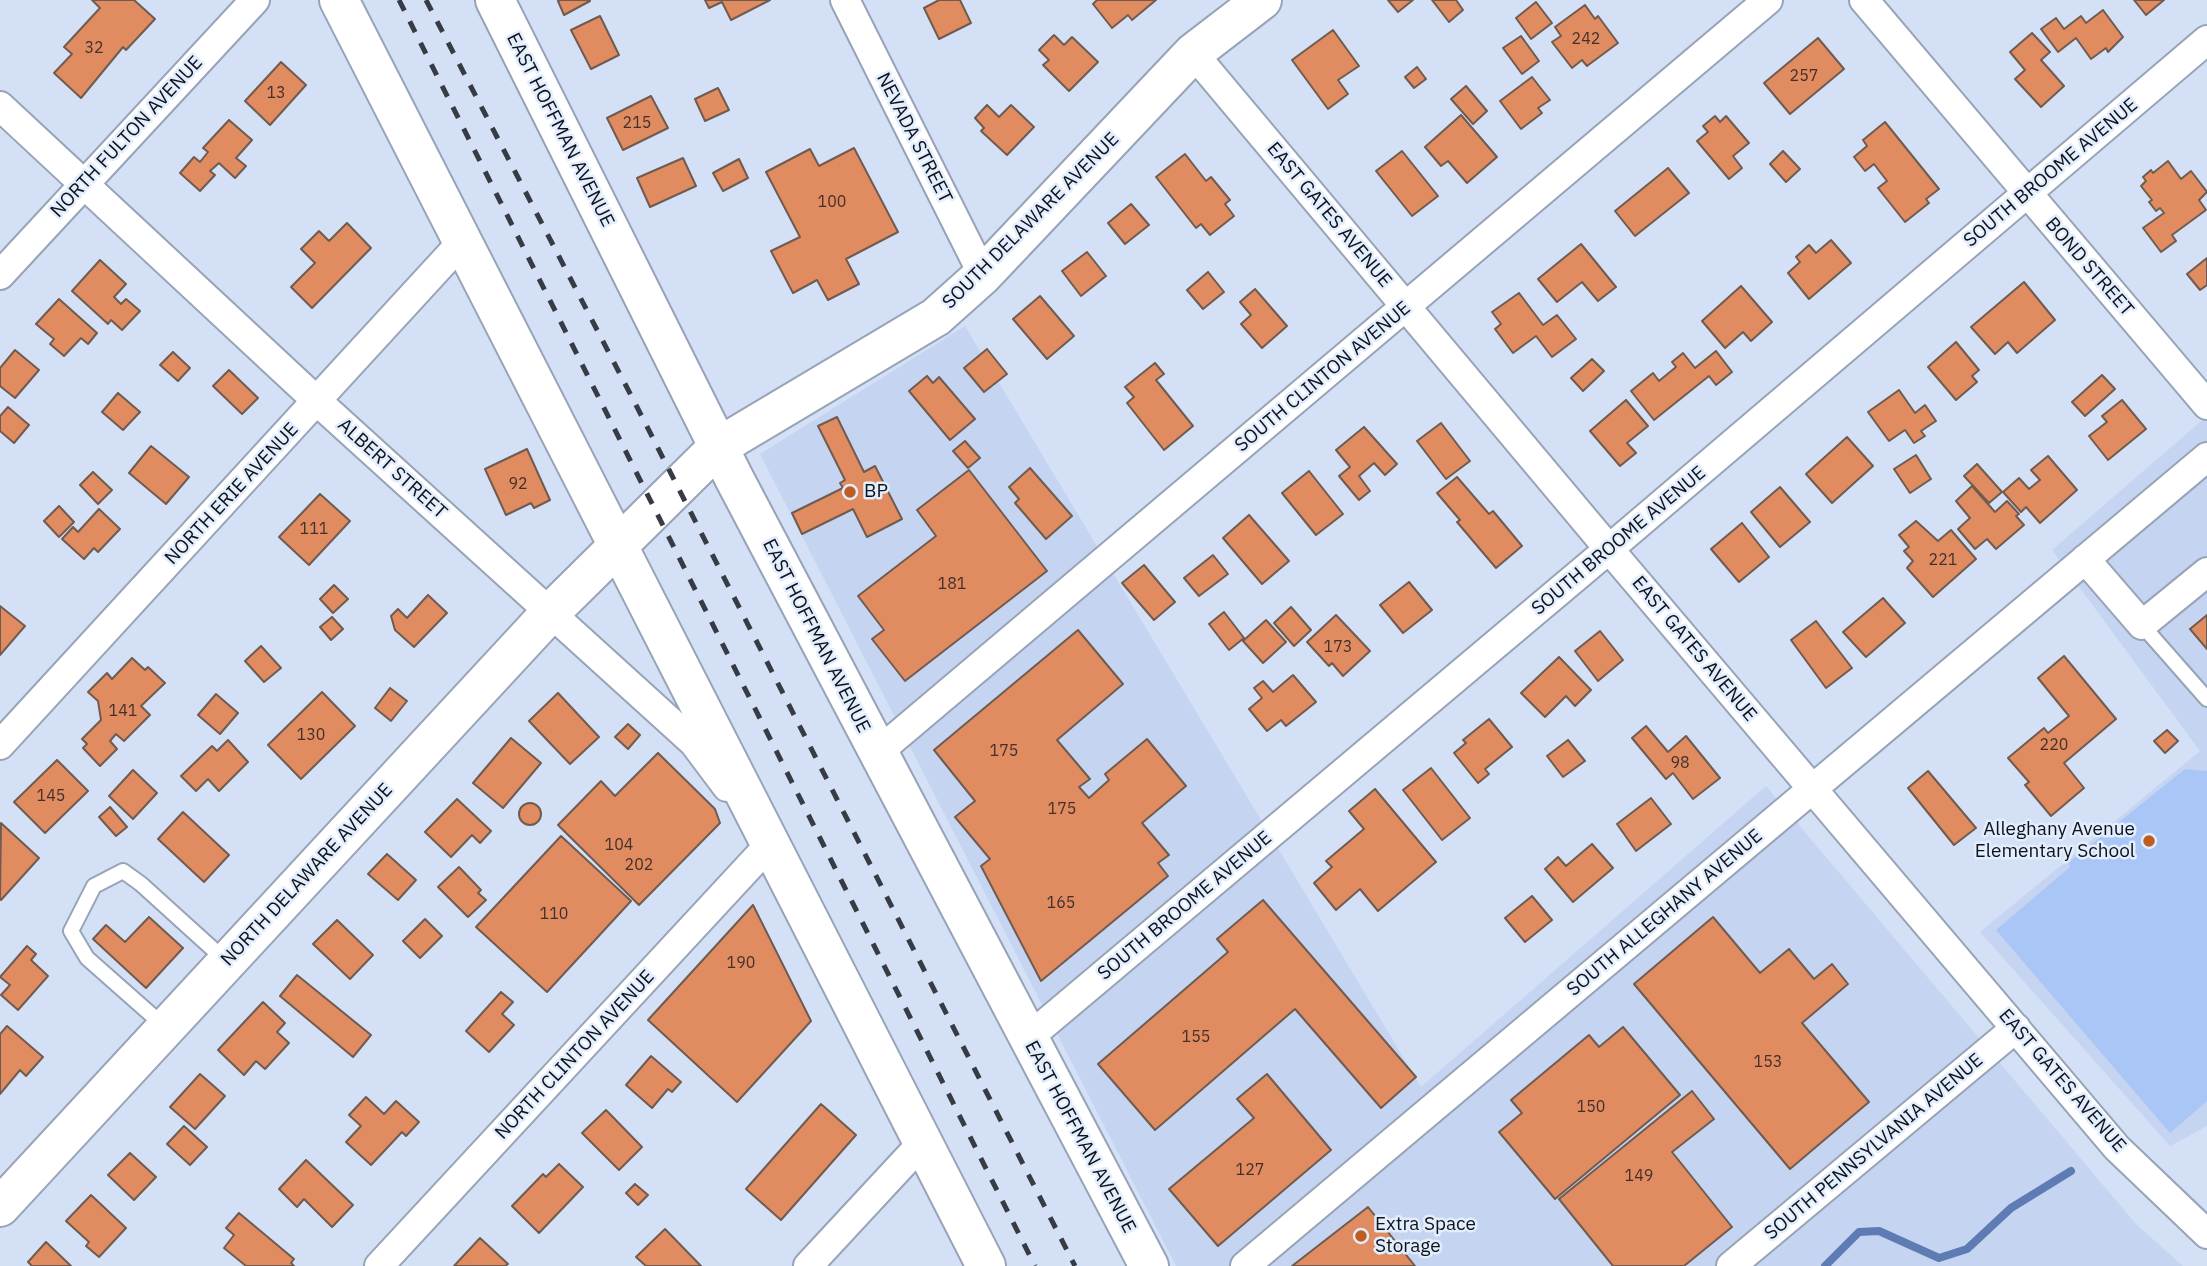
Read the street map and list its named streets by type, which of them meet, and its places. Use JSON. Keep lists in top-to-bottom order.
{
  "streets": {
    "street": [
      "EAST HOFFMAN AVENUE",
      "NORTH FULTON AVENUE",
      "NEVADA STREET",
      "SOUTH BROOME AVENUE",
      "EAST GATES AVENUE",
      "SOUTH DELAWARE AVENUE",
      "BOND STREET",
      "SOUTH CLINTON AVENUE",
      "ALBERT STREET",
      "NORTH ERIE AVENUE",
      "NORTH DELAWARE AVENUE",
      "SOUTH ALLEGHANY AVENUE",
      "NORTH CLINTON AVENUE",
      "SOUTH PENNSYLVANIA AVENUE"
    ]
  },
  "crossings": [
    ["EAST HOFFMAN AVENUE", "SOUTH BROOME AVENUE"],
    ["EAST HOFFMAN AVENUE", "SOUTH DELAWARE AVENUE"],
    ["EAST HOFFMAN AVENUE", "SOUTH CLINTON AVENUE"],
    ["NORTH FULTON AVENUE", "ALBERT STREET"],
    ["NEVADA STREET", "SOUTH DELAWARE AVENUE"],
    ["SOUTH BROOME AVENUE", "EAST GATES AVENUE"],
    ["SOUTH BROOME AVENUE", "BOND STREET"],
    ["EAST GATES AVENUE", "SOUTH DELAWARE AVENUE"],
    ["EAST GATES AVENUE", "SOUTH CLINTON AVENUE"],
    ["EAST GATES AVENUE", "SOUTH ALLEGHANY AVENUE"],
    ["EAST GATES AVENUE", "SOUTH PENNSYLVANIA AVENUE"],
    ["SOUTH DELAWARE AVENUE", "NORTH DELAWARE AVENUE"],
    ["ALBERT STREET", "NORTH ERIE AVENUE"],
    ["ALBERT STREET", "NORTH DELAWARE AVENUE"],
    ["ALBERT STREET", "NORTH CLINTON AVENUE"]
  ],
  "places": ["BP", "Alleghany Avenue Elementary School", "Extra Space Storage"],
  "house_numbers": [
    "242",
    "32",
    "257",
    "13",
    "215",
    "100",
    "92",
    "111",
    "221",
    "181",
    "173",
    "141",
    "130",
    "220",
    "175",
    "98",
    "145",
    "175",
    "104",
    "202",
    "165",
    "110",
    "190",
    "155",
    "153",
    "150",
    "127",
    "149"
  ]
}
